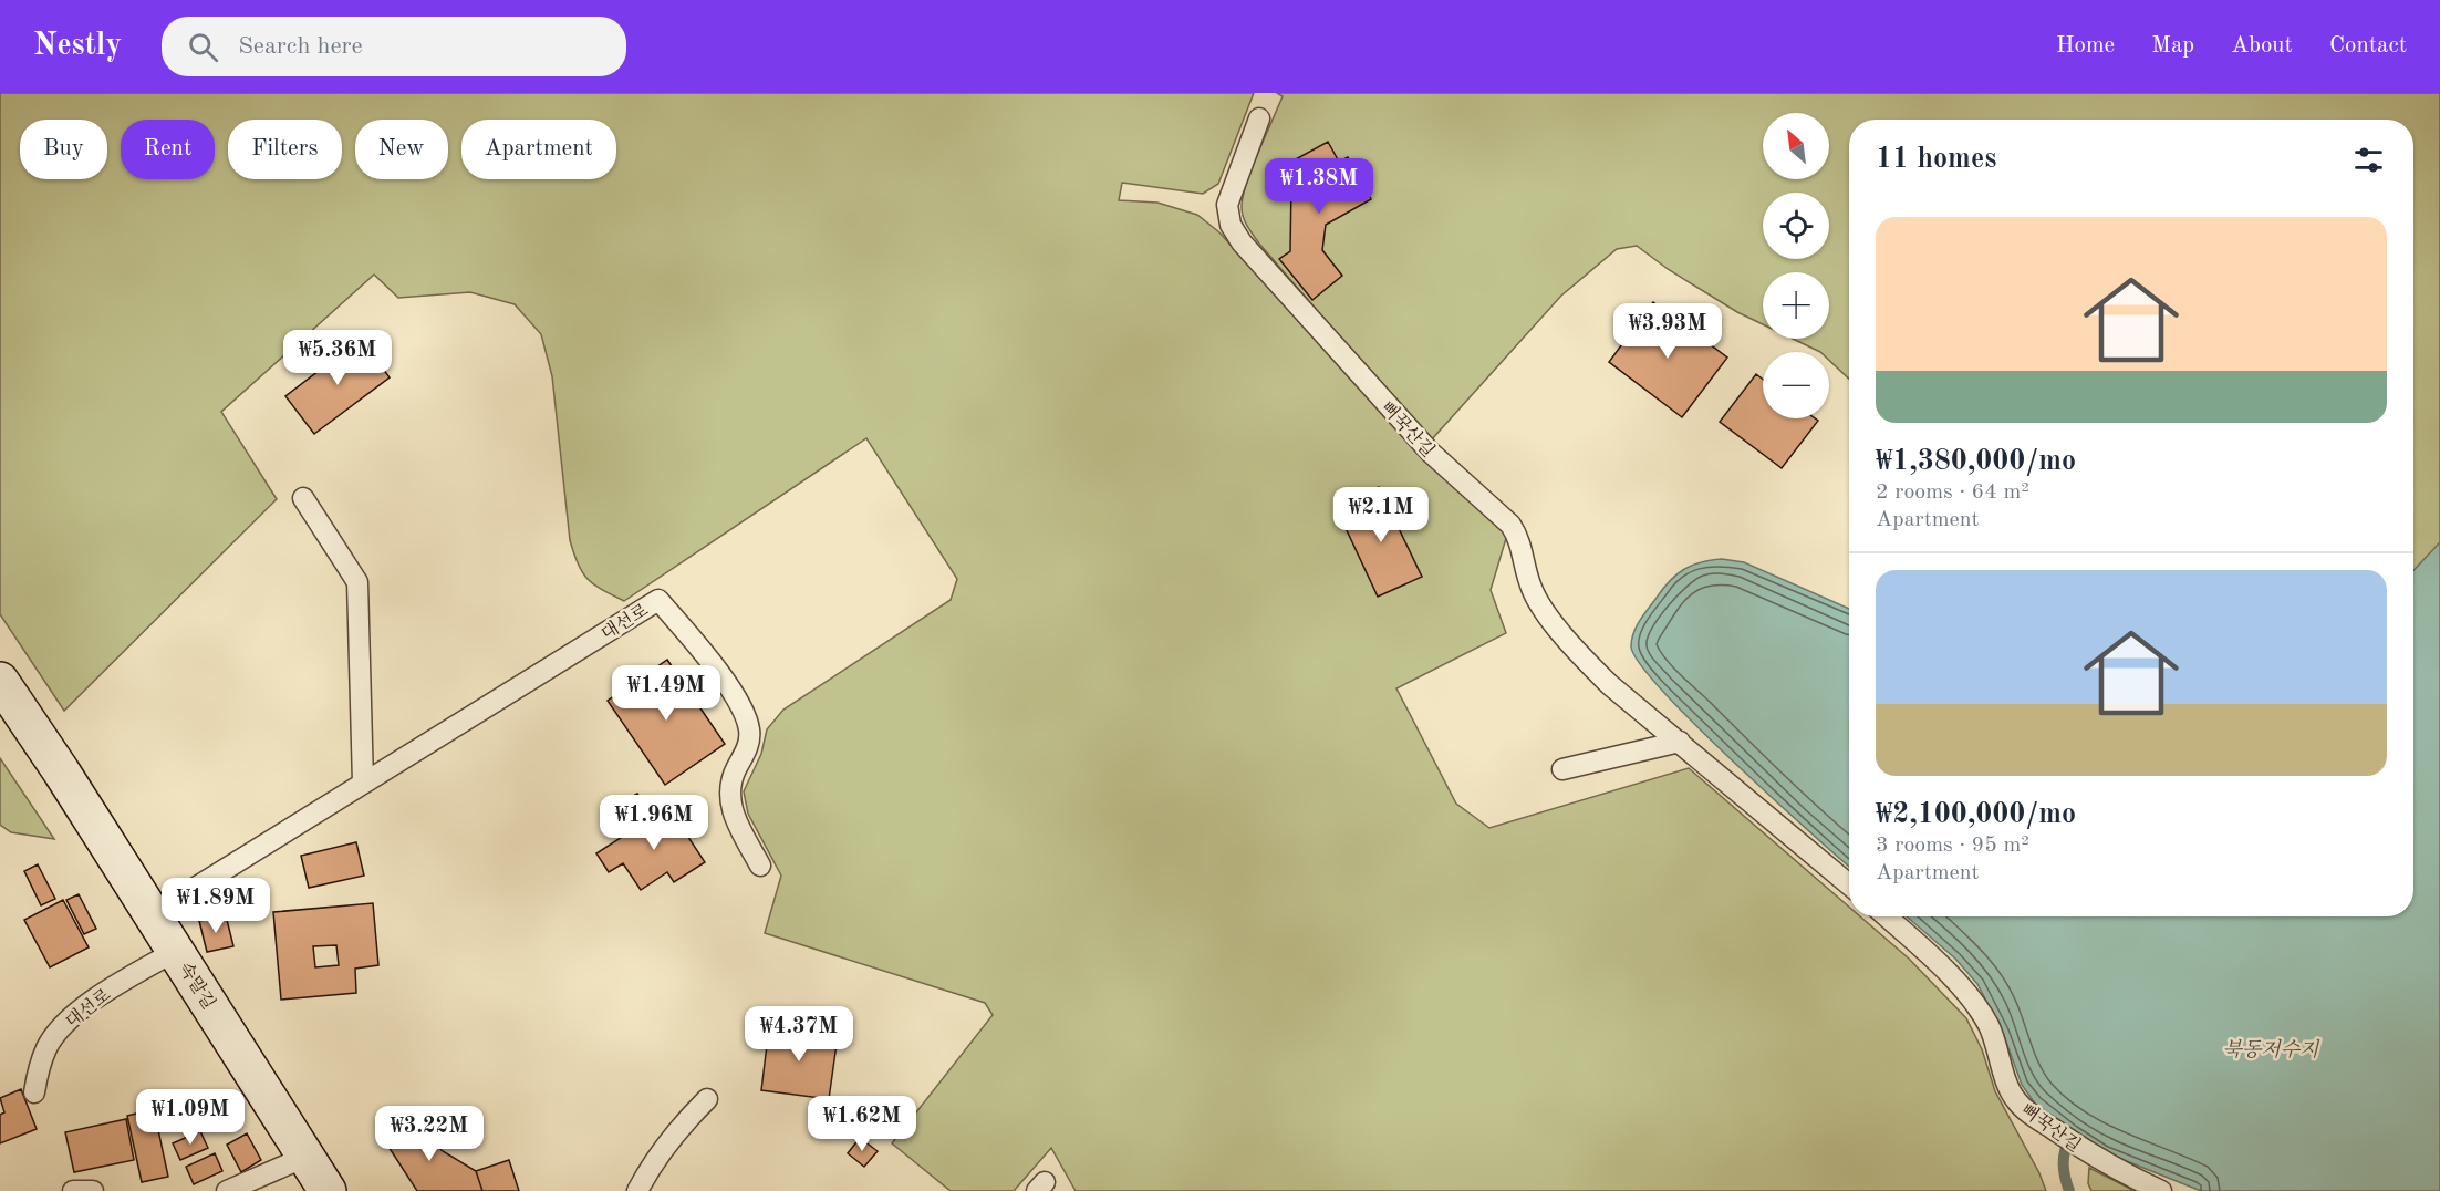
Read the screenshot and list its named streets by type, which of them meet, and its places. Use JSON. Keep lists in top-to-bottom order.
{
  "streets": {
    "street": ["속말길"],
    "lane": ["뻐꾹산길", "대선로"]
  },
  "crossings": [
    ["대선로", "속말길"]
  ],
  "water": ["북동저수지"],
  "north": "top left",
  "page": {
    "header": "Nestly",
    "search": "Search here",
    "nav": [
      "Home",
      "Map",
      "About",
      "Contact"
    ],
    "map_buttons": ["+", "−"],
    "chip": [
      "Buy",
      "Rent",
      "Filters",
      "New",
      "Apartment"
    ],
    "heading": "11 homes",
    "price": [
      "₩1.38M",
      "₩3.93M",
      "₩5.36M",
      "₩2.1M",
      "₩1.49M",
      "₩1.96M",
      "₩1.89M",
      "₩4.37M",
      "₩1.09M",
      "₩1.62M",
      "₩3.22M"
    ],
    "list": [
      {
        "name": "₩1,380,000/mo",
        "note": "2 rooms · 64 m² · Apartment"
      },
      {
        "name": "₩2,100,000/mo",
        "note": "3 rooms · 95 m² · Apartment"
      }
    ]
  }
}
